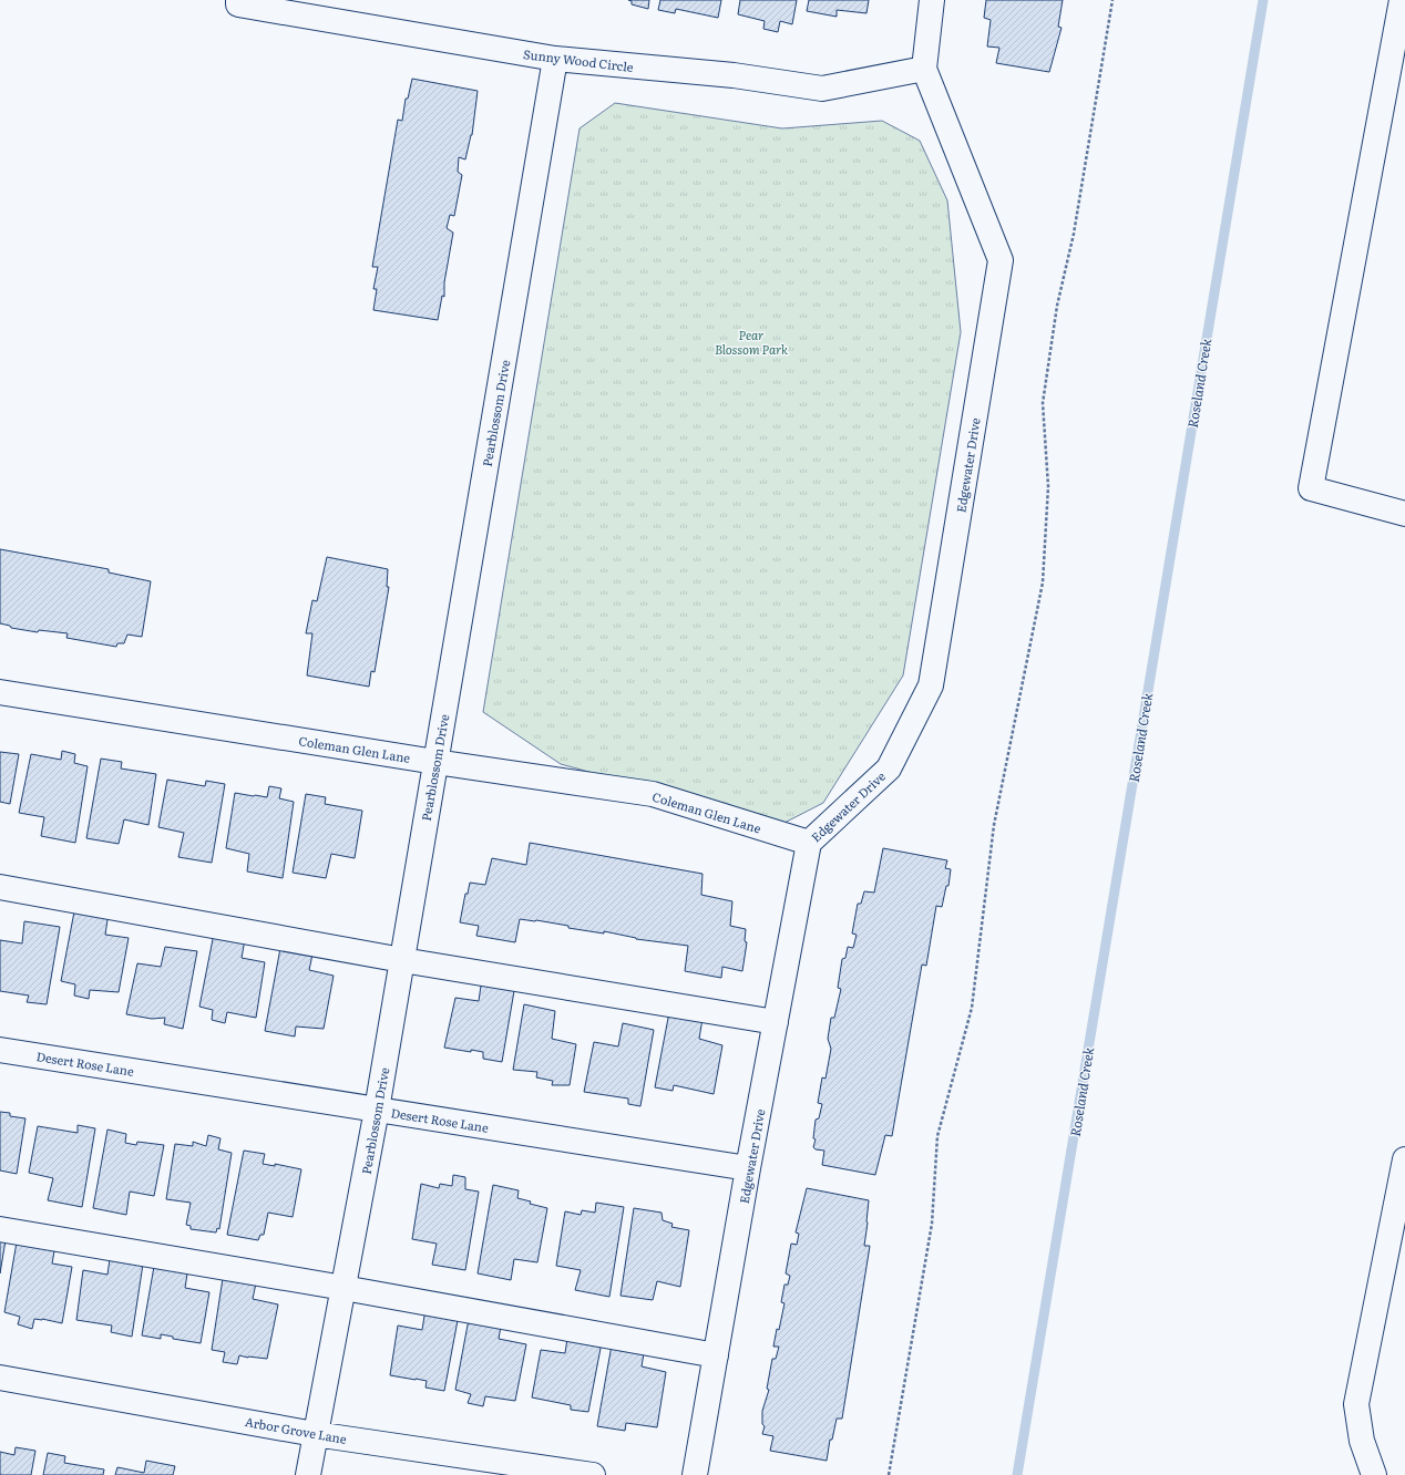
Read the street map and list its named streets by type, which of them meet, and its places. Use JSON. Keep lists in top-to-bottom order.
{
  "streets": {
    "street": [
      "Sunny Wood Circle",
      "Pearblossom Drive",
      "Edgewater Drive",
      "Coleman Glen Lane",
      "Desert Rose Lane",
      "Arbor Grove Lane"
    ]
  },
  "crossings": [
    ["Sunny Wood Circle", "Pearblossom Drive"],
    ["Sunny Wood Circle", "Edgewater Drive"],
    ["Pearblossom Drive", "Coleman Glen Lane"],
    ["Pearblossom Drive", "Desert Rose Lane"],
    ["Pearblossom Drive", "Arbor Grove Lane"],
    ["Edgewater Drive", "Coleman Glen Lane"],
    ["Edgewater Drive", "Desert Rose Lane"]
  ],
  "water": ["Roseland Creek"],
  "parks": ["Pear Blossom Park"]
}
